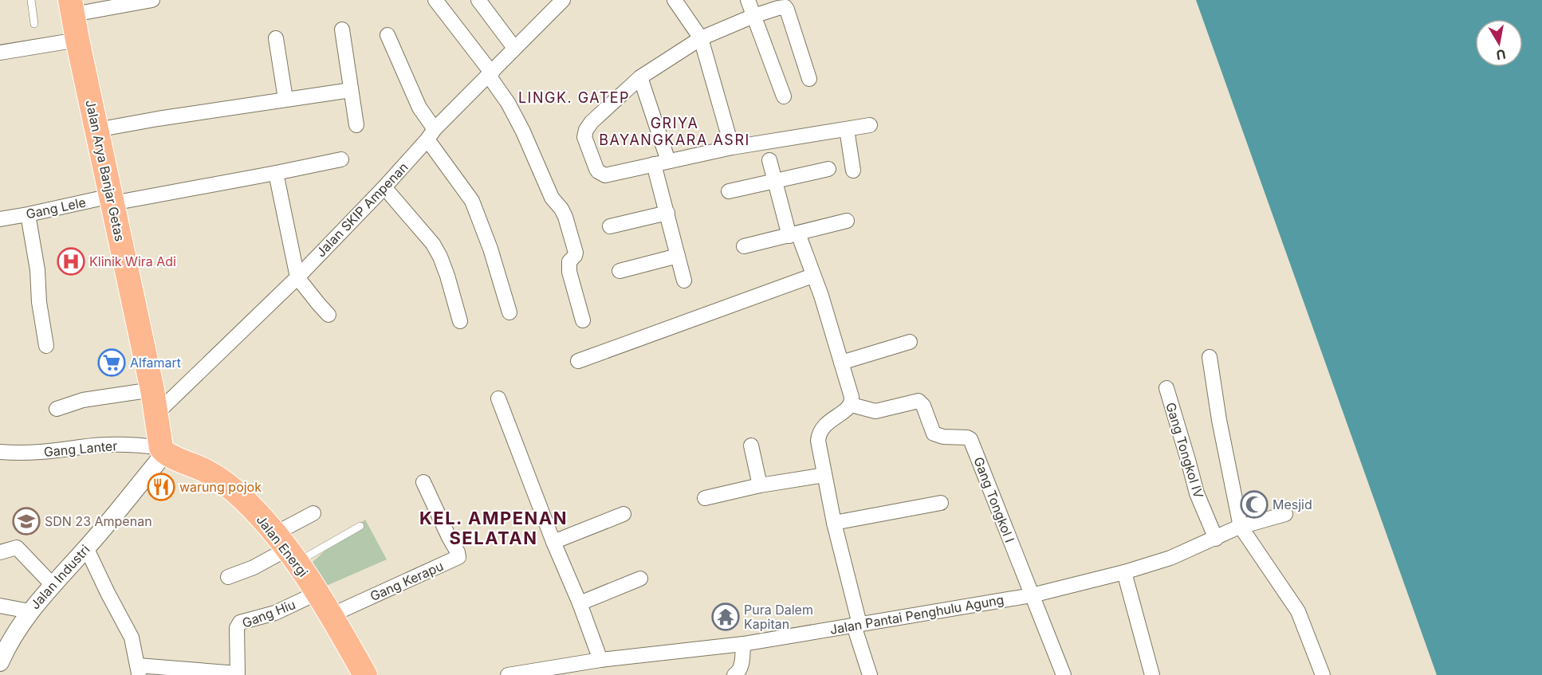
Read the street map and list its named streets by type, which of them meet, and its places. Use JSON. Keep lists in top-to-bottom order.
{
  "streets": {
    "highway": ["Jalan Arya Banjar Getas", "Jalan Energi"],
    "street": [
      "Gang Lele",
      "Jalan SKIP Ampenan",
      "Gang Lanter",
      "Gang Tongkol IV",
      "Gang Tongkol I",
      "Jalan Industri",
      "Gang Kerapu",
      "Gang Hiu",
      "Jalan Pantai Penghulu Agung"
    ]
  },
  "crossings": [
    ["Jalan Arya Banjar Getas", "Gang Lele"],
    ["Jalan Arya Banjar Getas", "Jalan SKIP Ampenan"],
    ["Jalan Arya Banjar Getas", "Gang Lanter"],
    ["Jalan Arya Banjar Getas", "Jalan Energi"],
    ["Jalan Arya Banjar Getas", "Jalan Industri"],
    ["Gang Lanter", "Jalan Energi"],
    ["Gang Lanter", "Jalan Industri"],
    ["Gang Tongkol IV", "Jalan Pantai Penghulu Agung"],
    ["Gang Tongkol I", "Jalan Pantai Penghulu Agung"],
    ["Jalan Energi", "Jalan Industri"],
    ["Jalan Energi", "Gang Kerapu"],
    ["Jalan Energi", "Gang Hiu"]
  ],
  "districts": ["LINGK. GATEP", "GRIYA BAYANGKARA ASRI", "KEL. AMPENAN SELATAN"],
  "places": {
    "hospital": ["Klinik Wira Adi"],
    "supermarket": ["Alfamart"],
    "restaurant": ["warung pojok"],
    "mosque": ["Mesjid"],
    "school or university": ["SDN 23 Ampenan"],
    "temple": ["Pura Dalem Kapitan"]
  },
  "north": "bottom"
}
